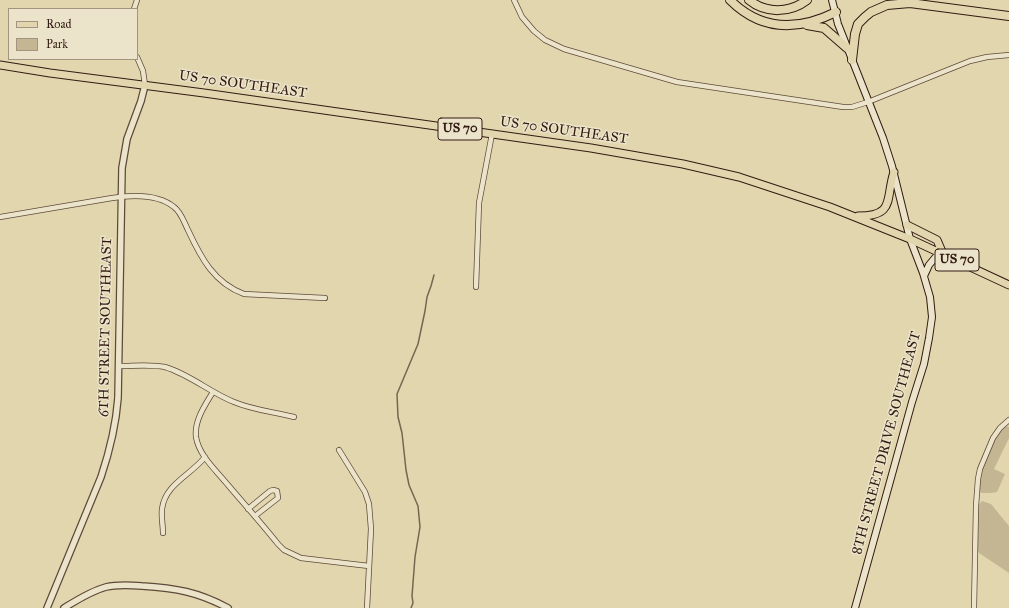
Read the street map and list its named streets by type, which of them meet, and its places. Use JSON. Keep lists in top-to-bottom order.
{
  "streets": {
    "main road": ["US 70 SOUTHEAST", "US 70", "8TH STREET DRIVE SOUTHEAST"],
    "street": ["6TH STREET SOUTHEAST"]
  },
  "crossings": [
    ["US 70 SOUTHEAST", "6TH STREET SOUTHEAST"],
    ["US 70 SOUTHEAST", "8TH STREET DRIVE SOUTHEAST"]
  ],
  "legend": ["Road", "Park"]
}
